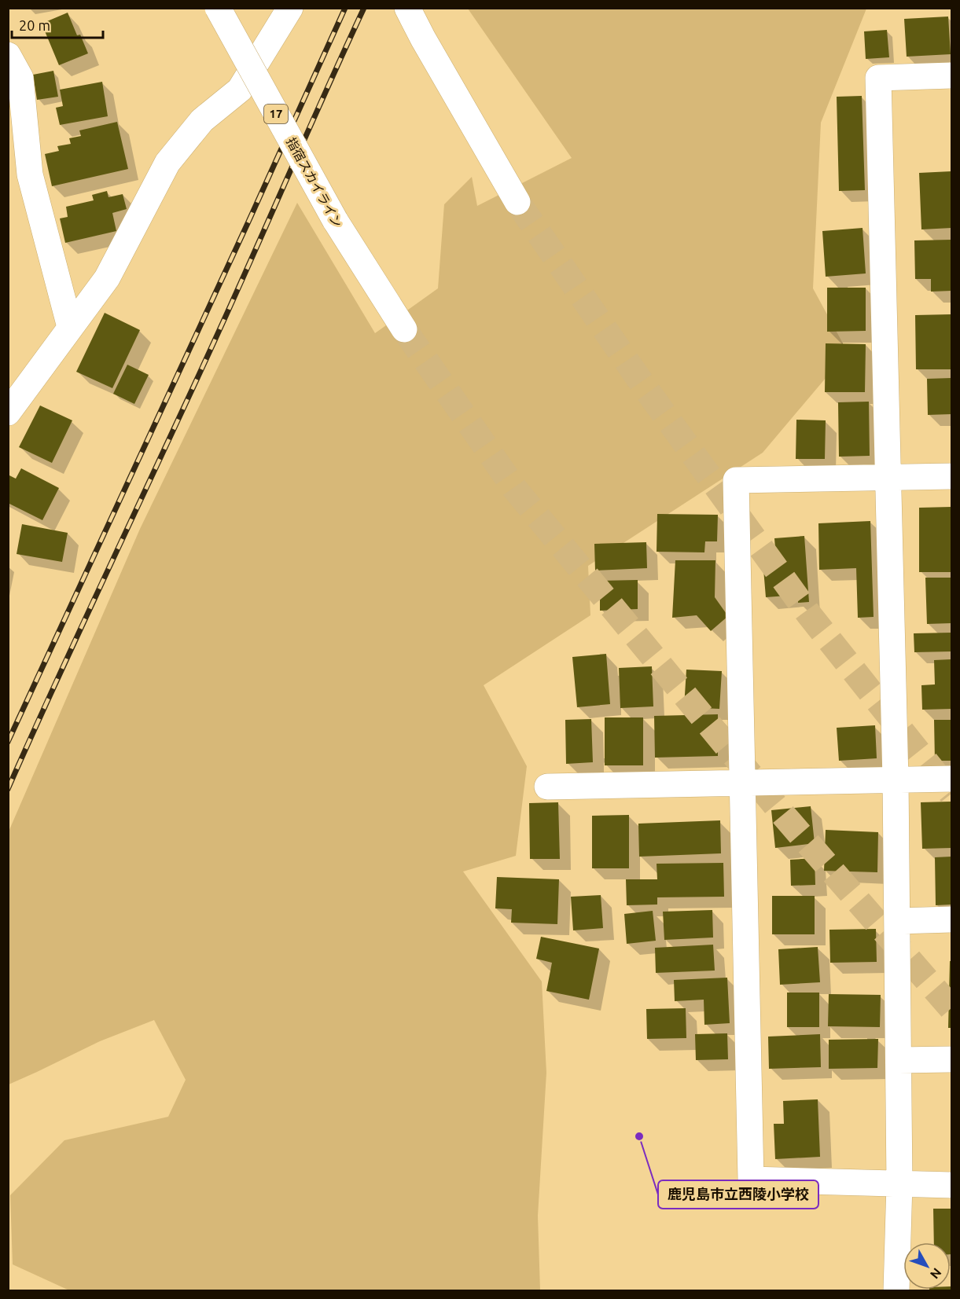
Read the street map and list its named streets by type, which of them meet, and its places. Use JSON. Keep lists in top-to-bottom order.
{
  "streets": {
    "main road": ["17", "指宿スカイライン"]
  },
  "places": ["鹿児島市立西陵小学校"],
  "scale_bar": "20 m",
  "north": "bottom right"
}
